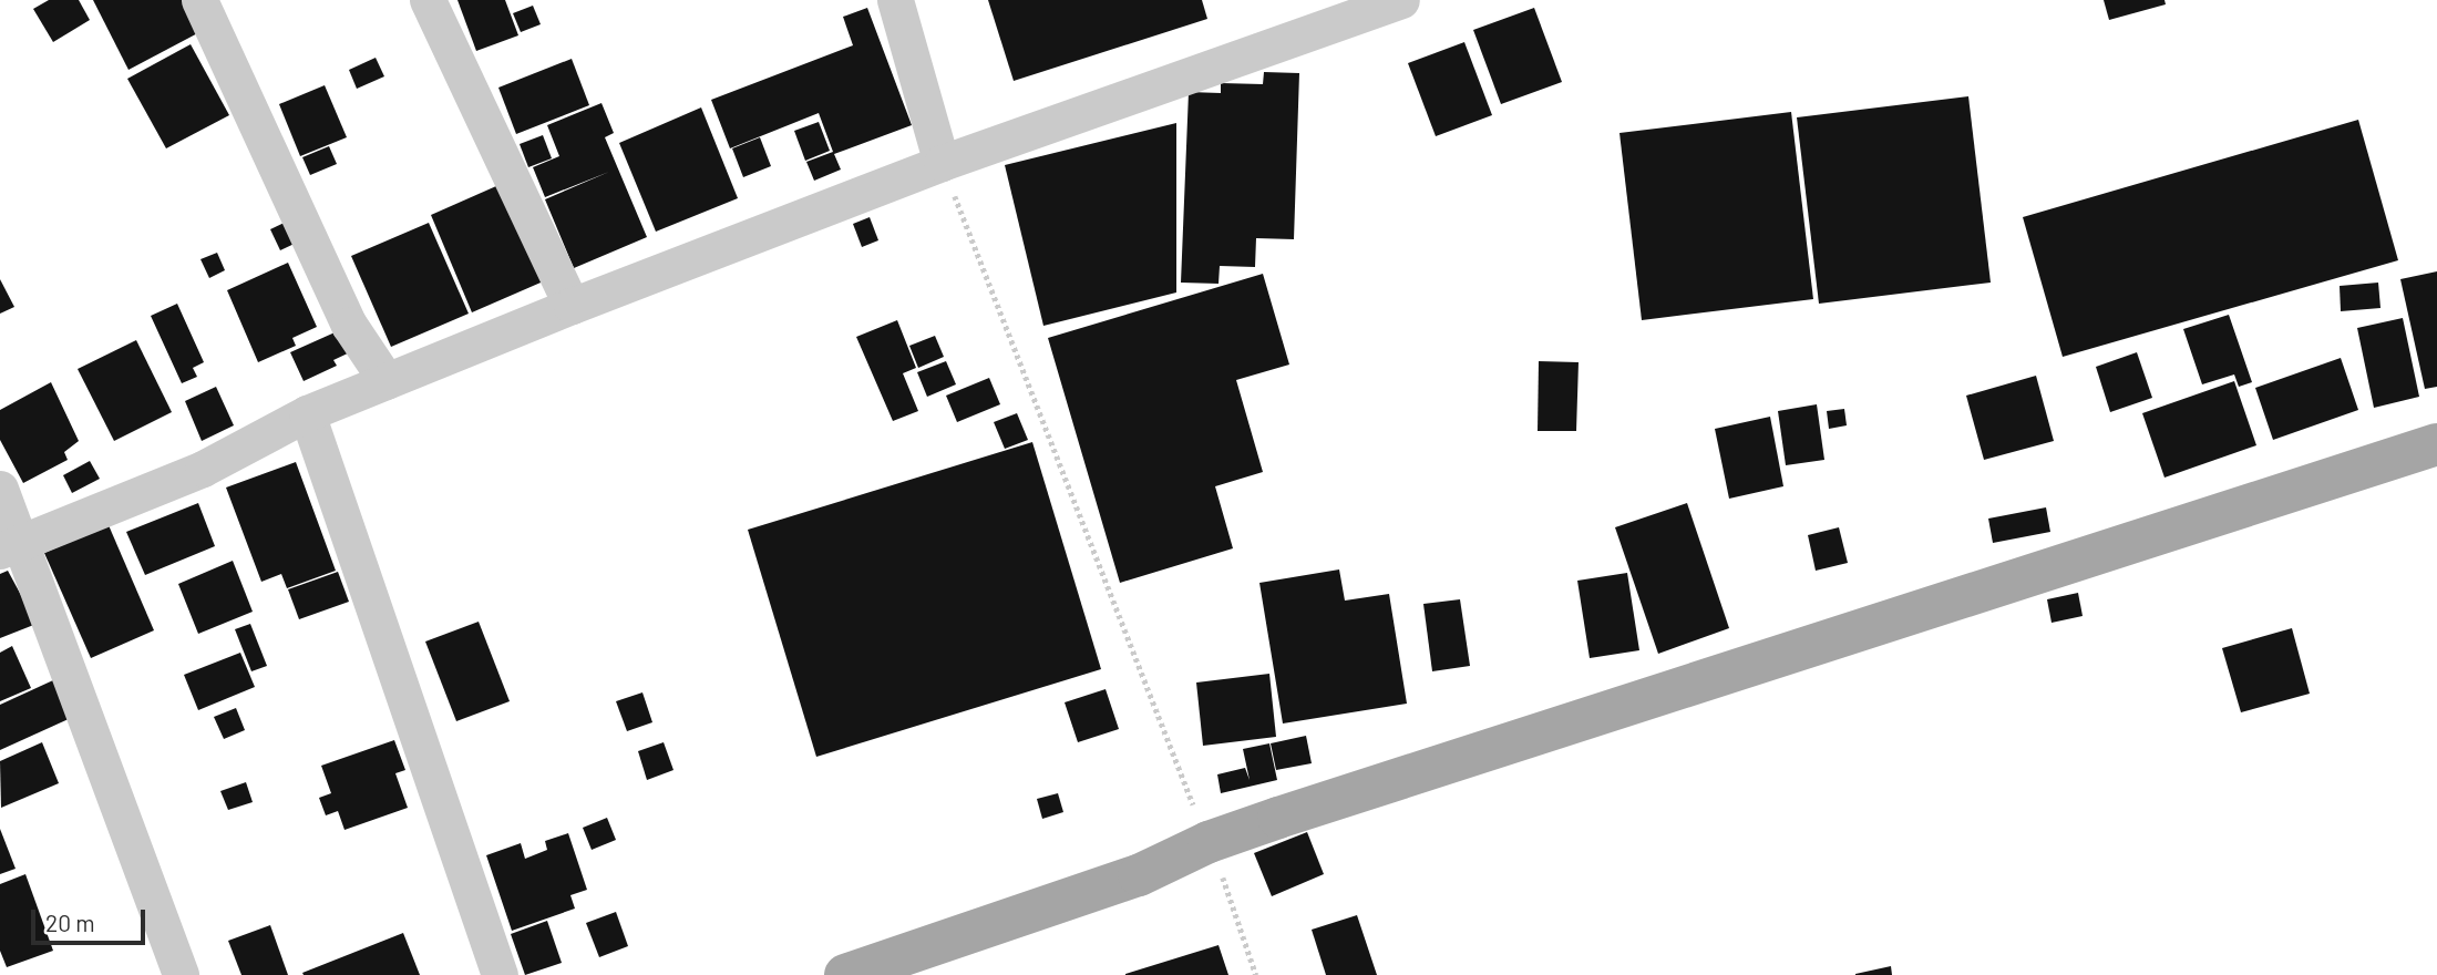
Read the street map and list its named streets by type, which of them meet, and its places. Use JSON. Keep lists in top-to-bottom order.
{
  "scale_bar": "20 m"
}
